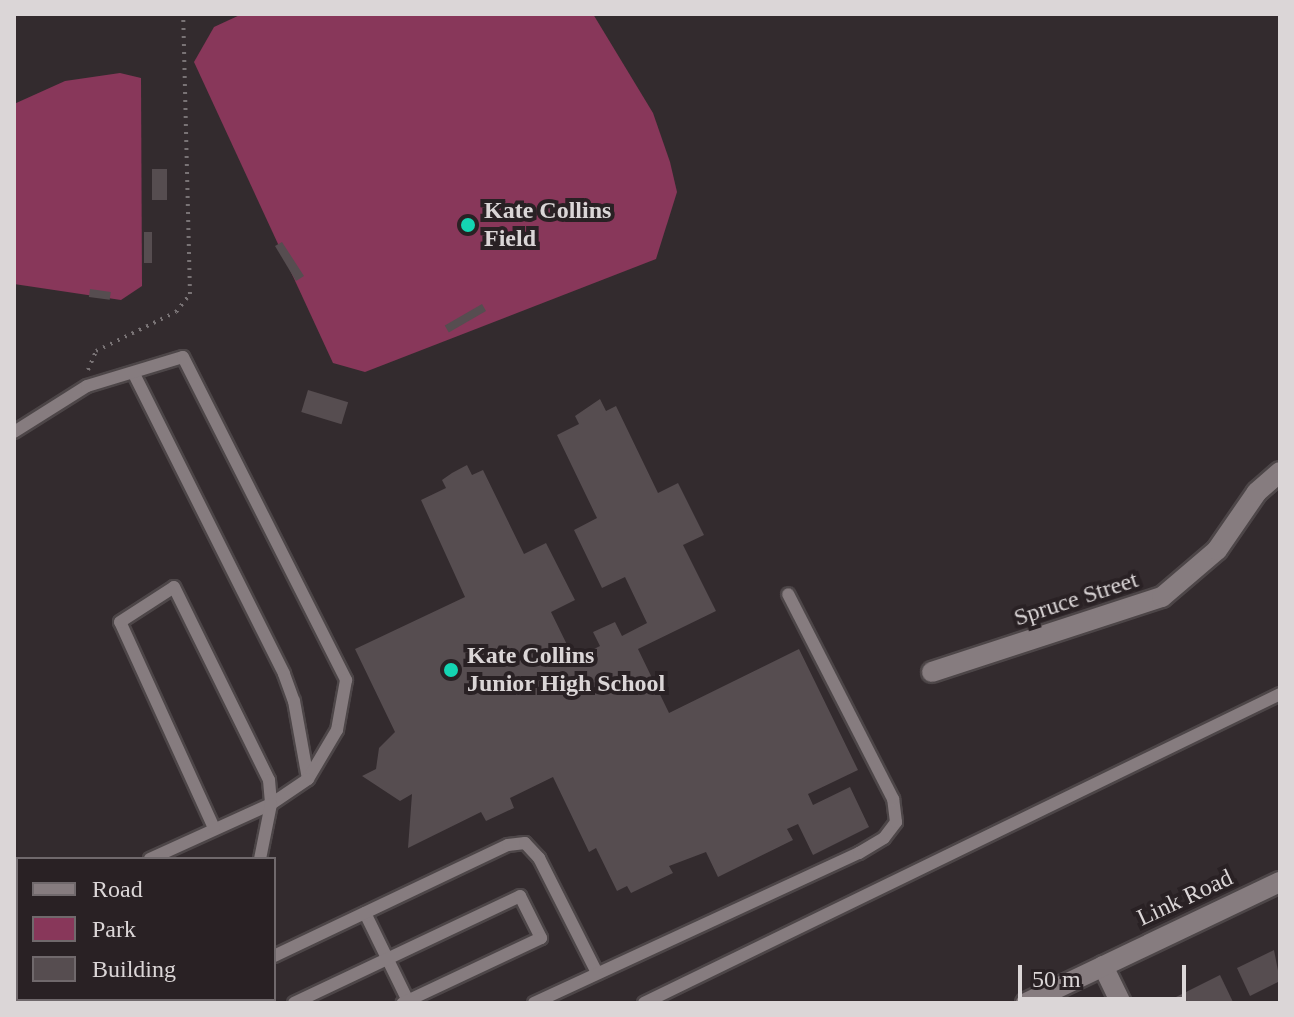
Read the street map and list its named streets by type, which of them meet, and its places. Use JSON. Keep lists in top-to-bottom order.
{
  "streets": {
    "street": ["Spruce Street", "Link Road"]
  },
  "places": ["Kate Collins Field", "Kate Collins Junior High School"],
  "legend": ["Road", "Park", "Building"],
  "scale_bar": "50 m"
}
